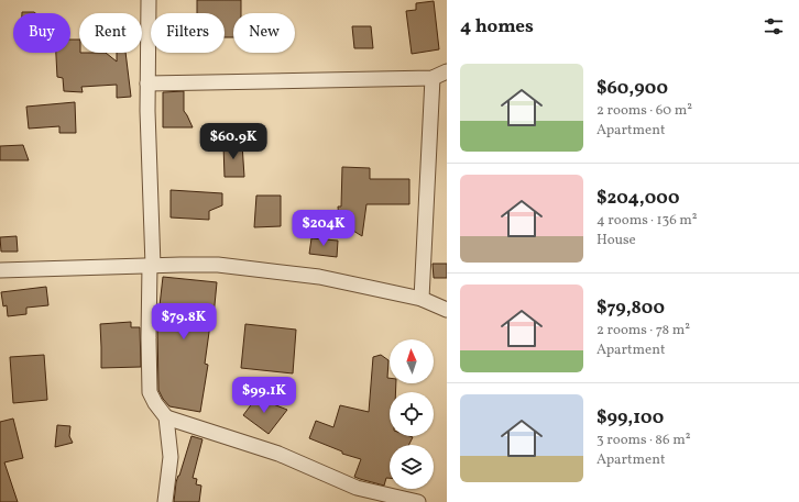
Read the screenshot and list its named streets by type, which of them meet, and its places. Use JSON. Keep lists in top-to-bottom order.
{
  "north": "top",
  "page": {
    "heading": "4 homes",
    "chip": [
      "Buy",
      "Rent",
      "Filters",
      "New"
    ],
    "list": [
      {
        "name": "$60,900",
        "note": "2 rooms · 60 m² · Apartment"
      },
      {
        "name": "$204,000",
        "note": "4 rooms · 136 m² · House"
      },
      {
        "name": "$79,800",
        "note": "2 rooms · 78 m² · Apartment"
      },
      {
        "name": "$99,100",
        "note": "3 rooms · 86 m² · Apartment"
      }
    ],
    "price": [
      "$60.9K",
      "$204K",
      "$79.8K",
      "$99.1K"
    ]
  }
}
